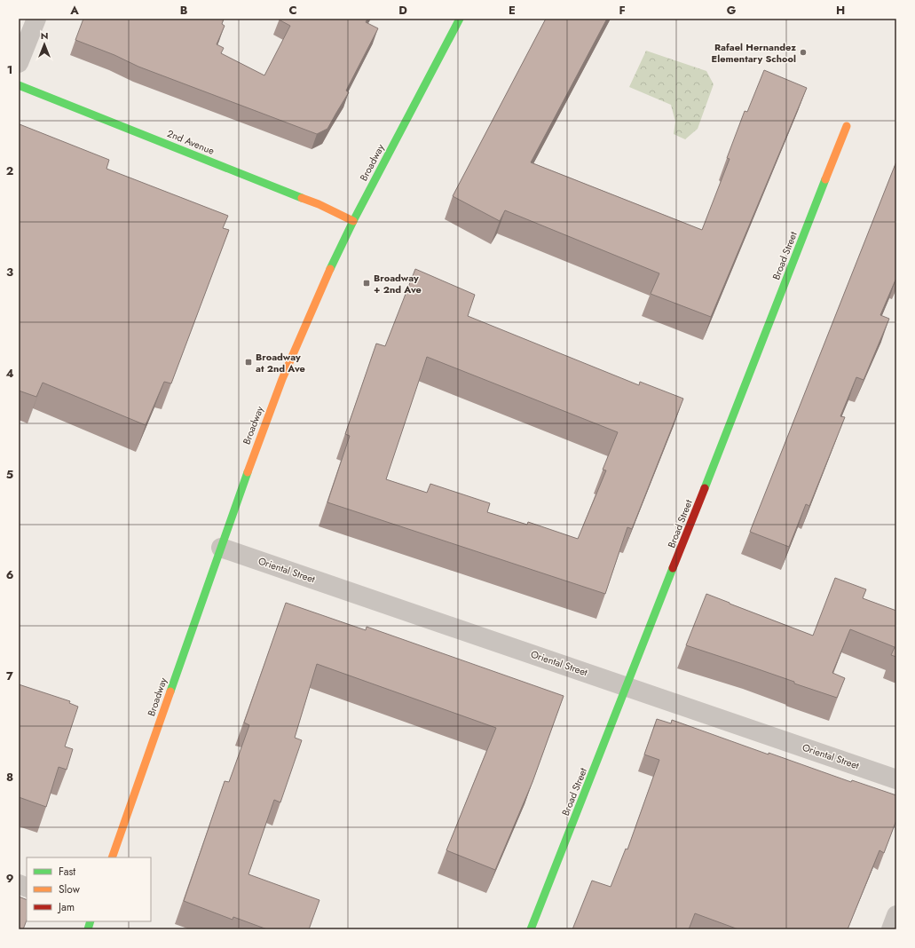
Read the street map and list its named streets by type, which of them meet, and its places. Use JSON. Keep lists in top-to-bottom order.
{
  "streets": {
    "street": [
      "2nd Avenue",
      "Broadway",
      "Broad Street",
      "Oriental Street"
    ]
  },
  "crossings": [
    ["2nd Avenue", "Broadway"],
    ["Broadway", "Oriental Street"],
    ["Broad Street", "Oriental Street"]
  ],
  "places": {
    "other": ["Rafael Hernandez Elementary School"],
    "transit": ["Broadway + 2nd Ave", "Broadway at 2nd Ave"]
  },
  "legend": ["Fast", "Slow", "Jam"],
  "north": "top",
  "grid": {
    "columns": [
      "A",
      "B",
      "C",
      "D",
      "E",
      "F",
      "G",
      "H"
    ],
    "rows": [
      "1",
      "2",
      "3",
      "4",
      "5",
      "6",
      "7",
      "8",
      "9"
    ]
  }
}
